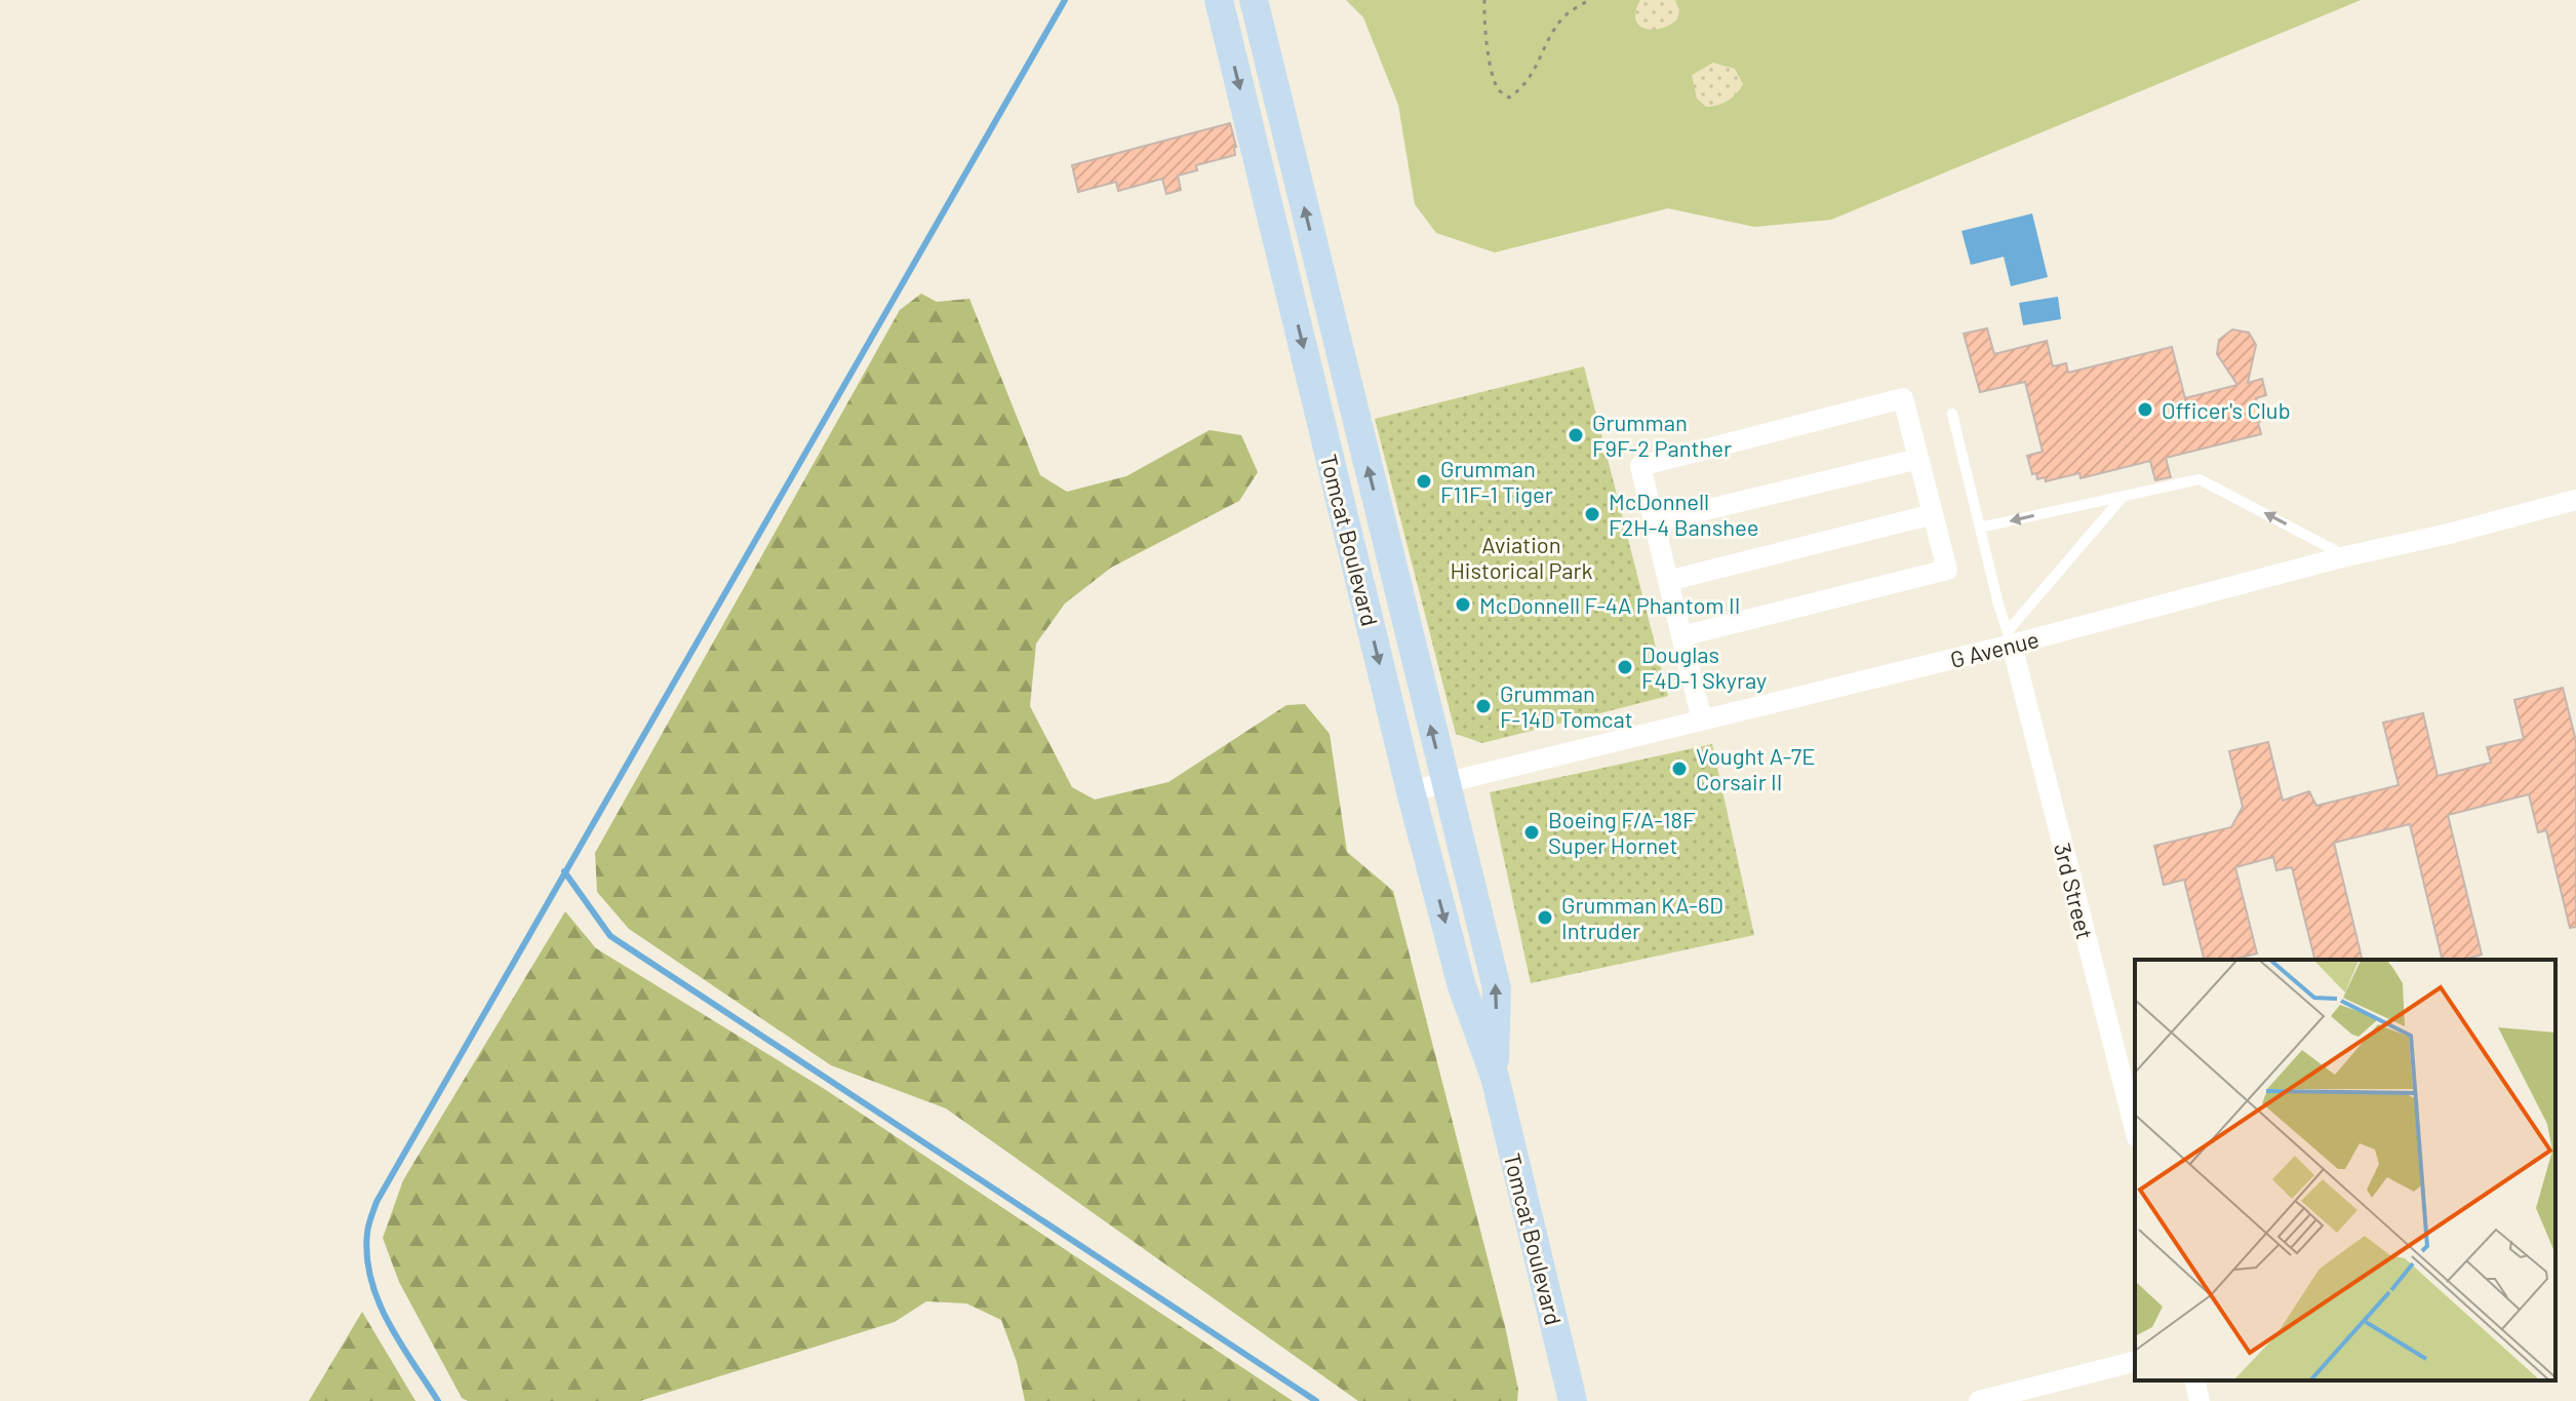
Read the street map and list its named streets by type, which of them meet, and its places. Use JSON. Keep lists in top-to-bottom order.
{
  "streets": {
    "main road": ["Tomcat Boulevard"],
    "street": ["G Avenue", "3rd Street"]
  },
  "crossings": [
    ["Tomcat Boulevard", "G Avenue"],
    ["G Avenue", "3rd Street"]
  ],
  "parks": ["Aviation Historical Park"],
  "places": [
    "Officer's Club",
    "Grumman F9F-2 Panther",
    "Grumman F11F-1 Tiger",
    "McDonnell F2H-4 Banshee",
    "McDonnell F-4A Phantom II",
    "Douglas F4D-1 Skyray",
    "Grumman F-14D Tomcat",
    "Vought A-7E Corsair II",
    "Boeing F/A-18F Super Hornet",
    "Grumman KA-6D Intruder"
  ]
}
